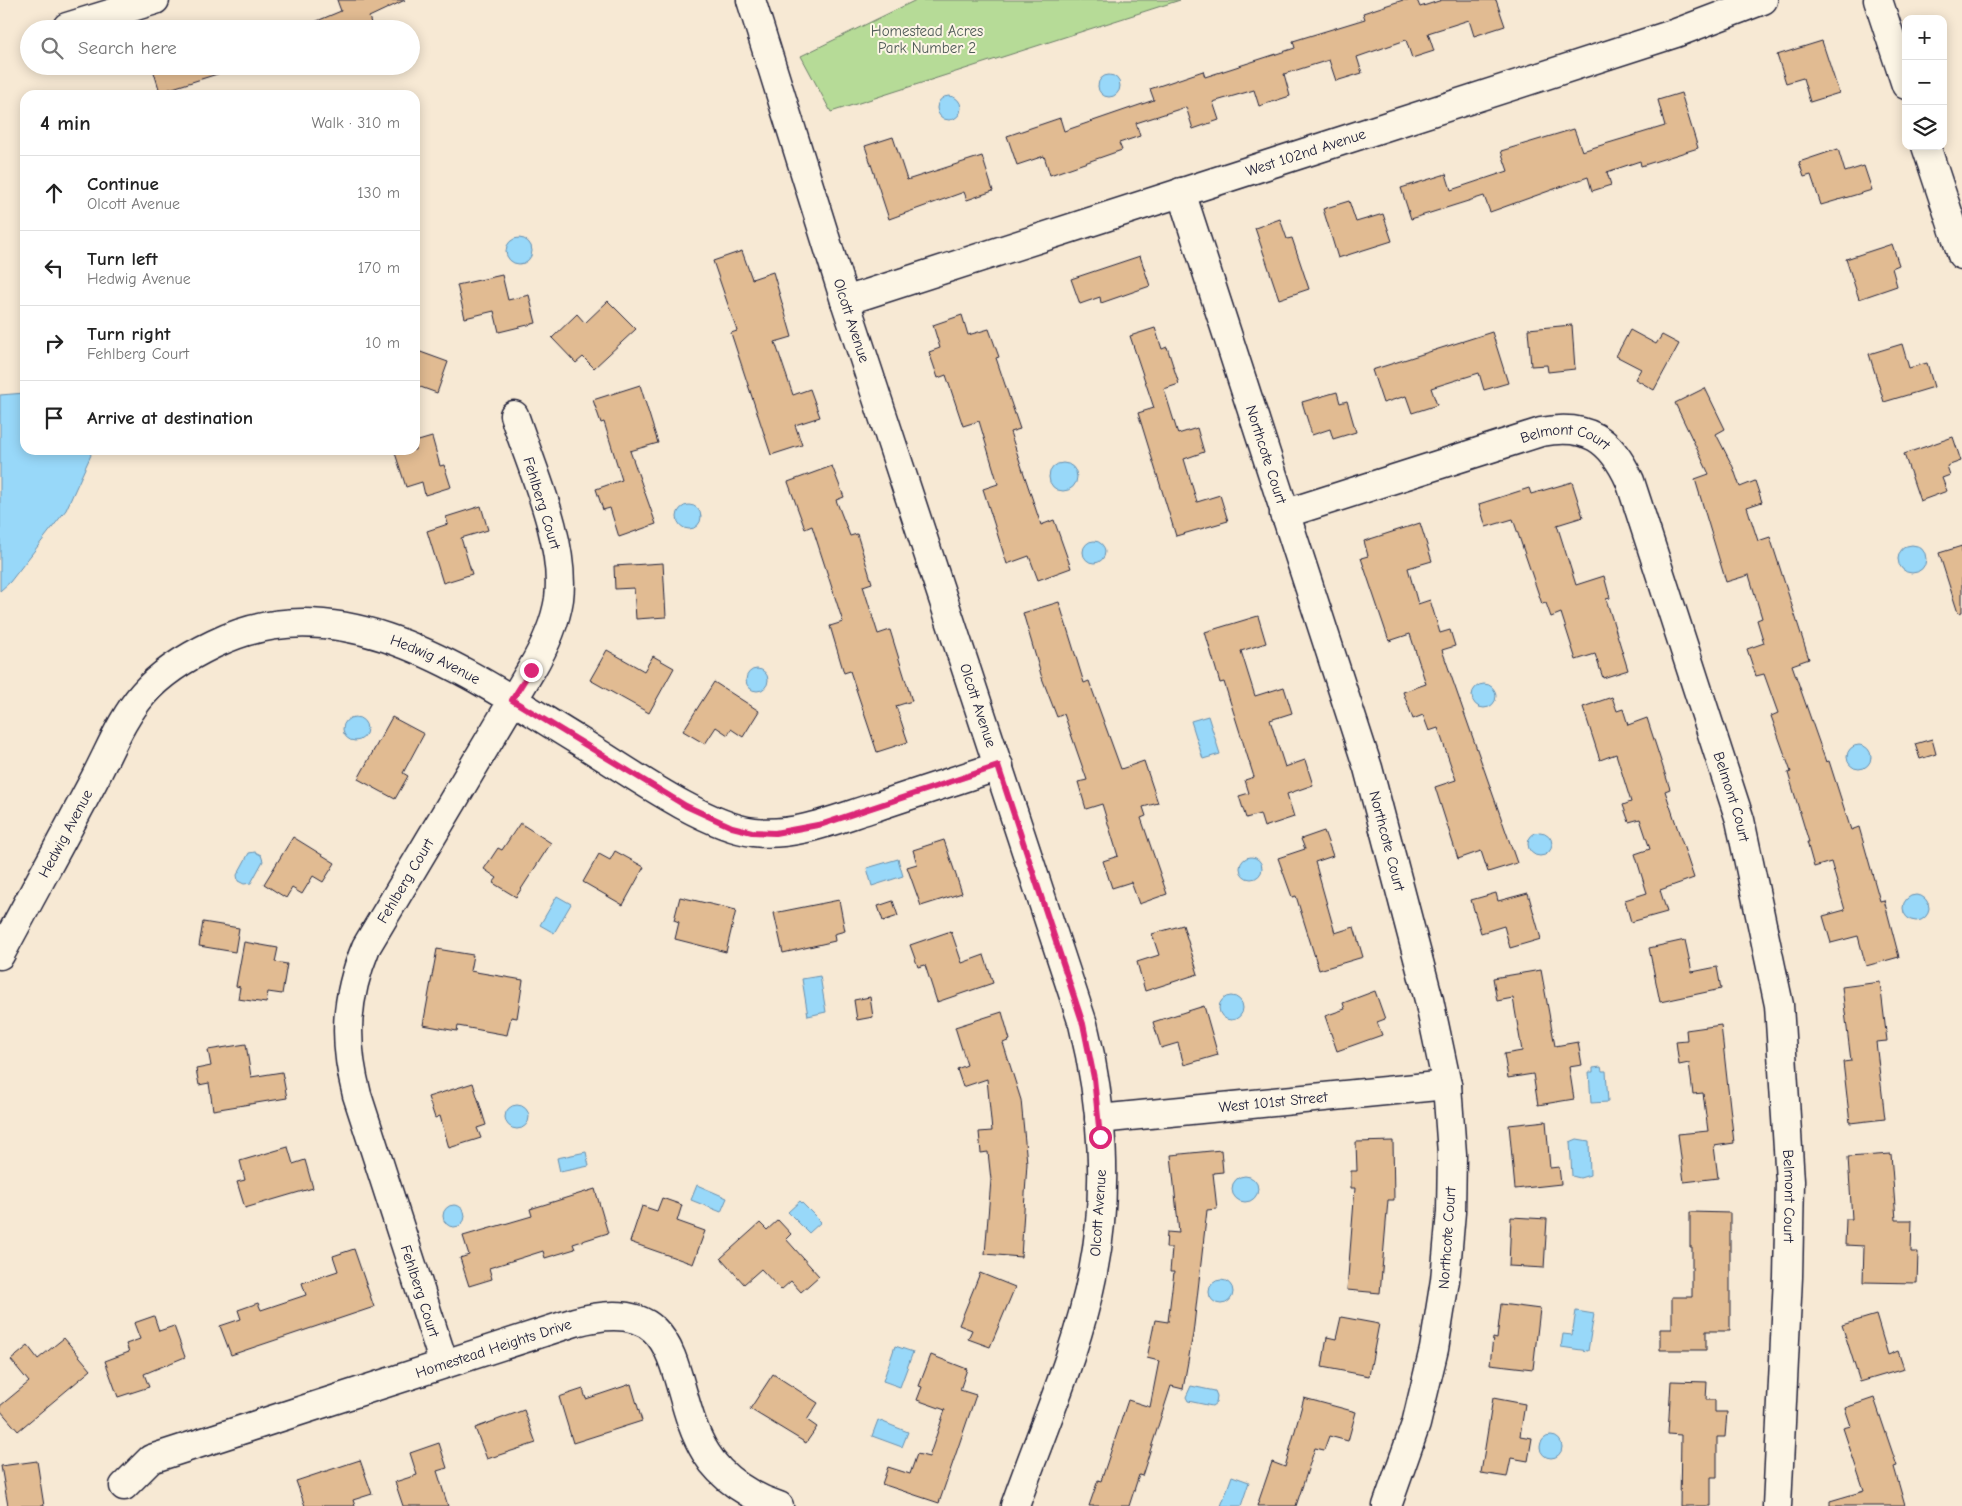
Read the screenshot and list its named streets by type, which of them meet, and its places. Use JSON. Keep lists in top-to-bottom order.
{
  "streets": {
    "street": [
      "West 102nd Avenue",
      "Olcott Avenue",
      "Belmont Court",
      "Northcote Court",
      "Fehlberg Court",
      "Hedwig Avenue",
      "West 101st Street",
      "Homestead Heights Drive"
    ]
  },
  "crossings": [
    ["West 102nd Avenue", "Olcott Avenue"],
    ["West 102nd Avenue", "Northcote Court"],
    ["Olcott Avenue", "Hedwig Avenue"],
    ["Olcott Avenue", "West 101st Street"],
    ["Belmont Court", "Northcote Court"],
    ["Northcote Court", "West 101st Street"],
    ["Fehlberg Court", "Hedwig Avenue"],
    ["Fehlberg Court", "Homestead Heights Drive"]
  ],
  "parks": ["Homestead Acres Park Number 2"],
  "page": {
    "map_buttons": ["+", "−"],
    "search": "Search here",
    "heading": ["4 min", "Walk · 310 m"],
    "list": [
      ["Continue", "Olcott Avenue", "130 m"],
      ["Turn left", "Hedwig Avenue", "170 m"],
      ["Turn right", "Fehlberg Court", "10 m"],
      "Arrive at destination"
    ]
  }
}
